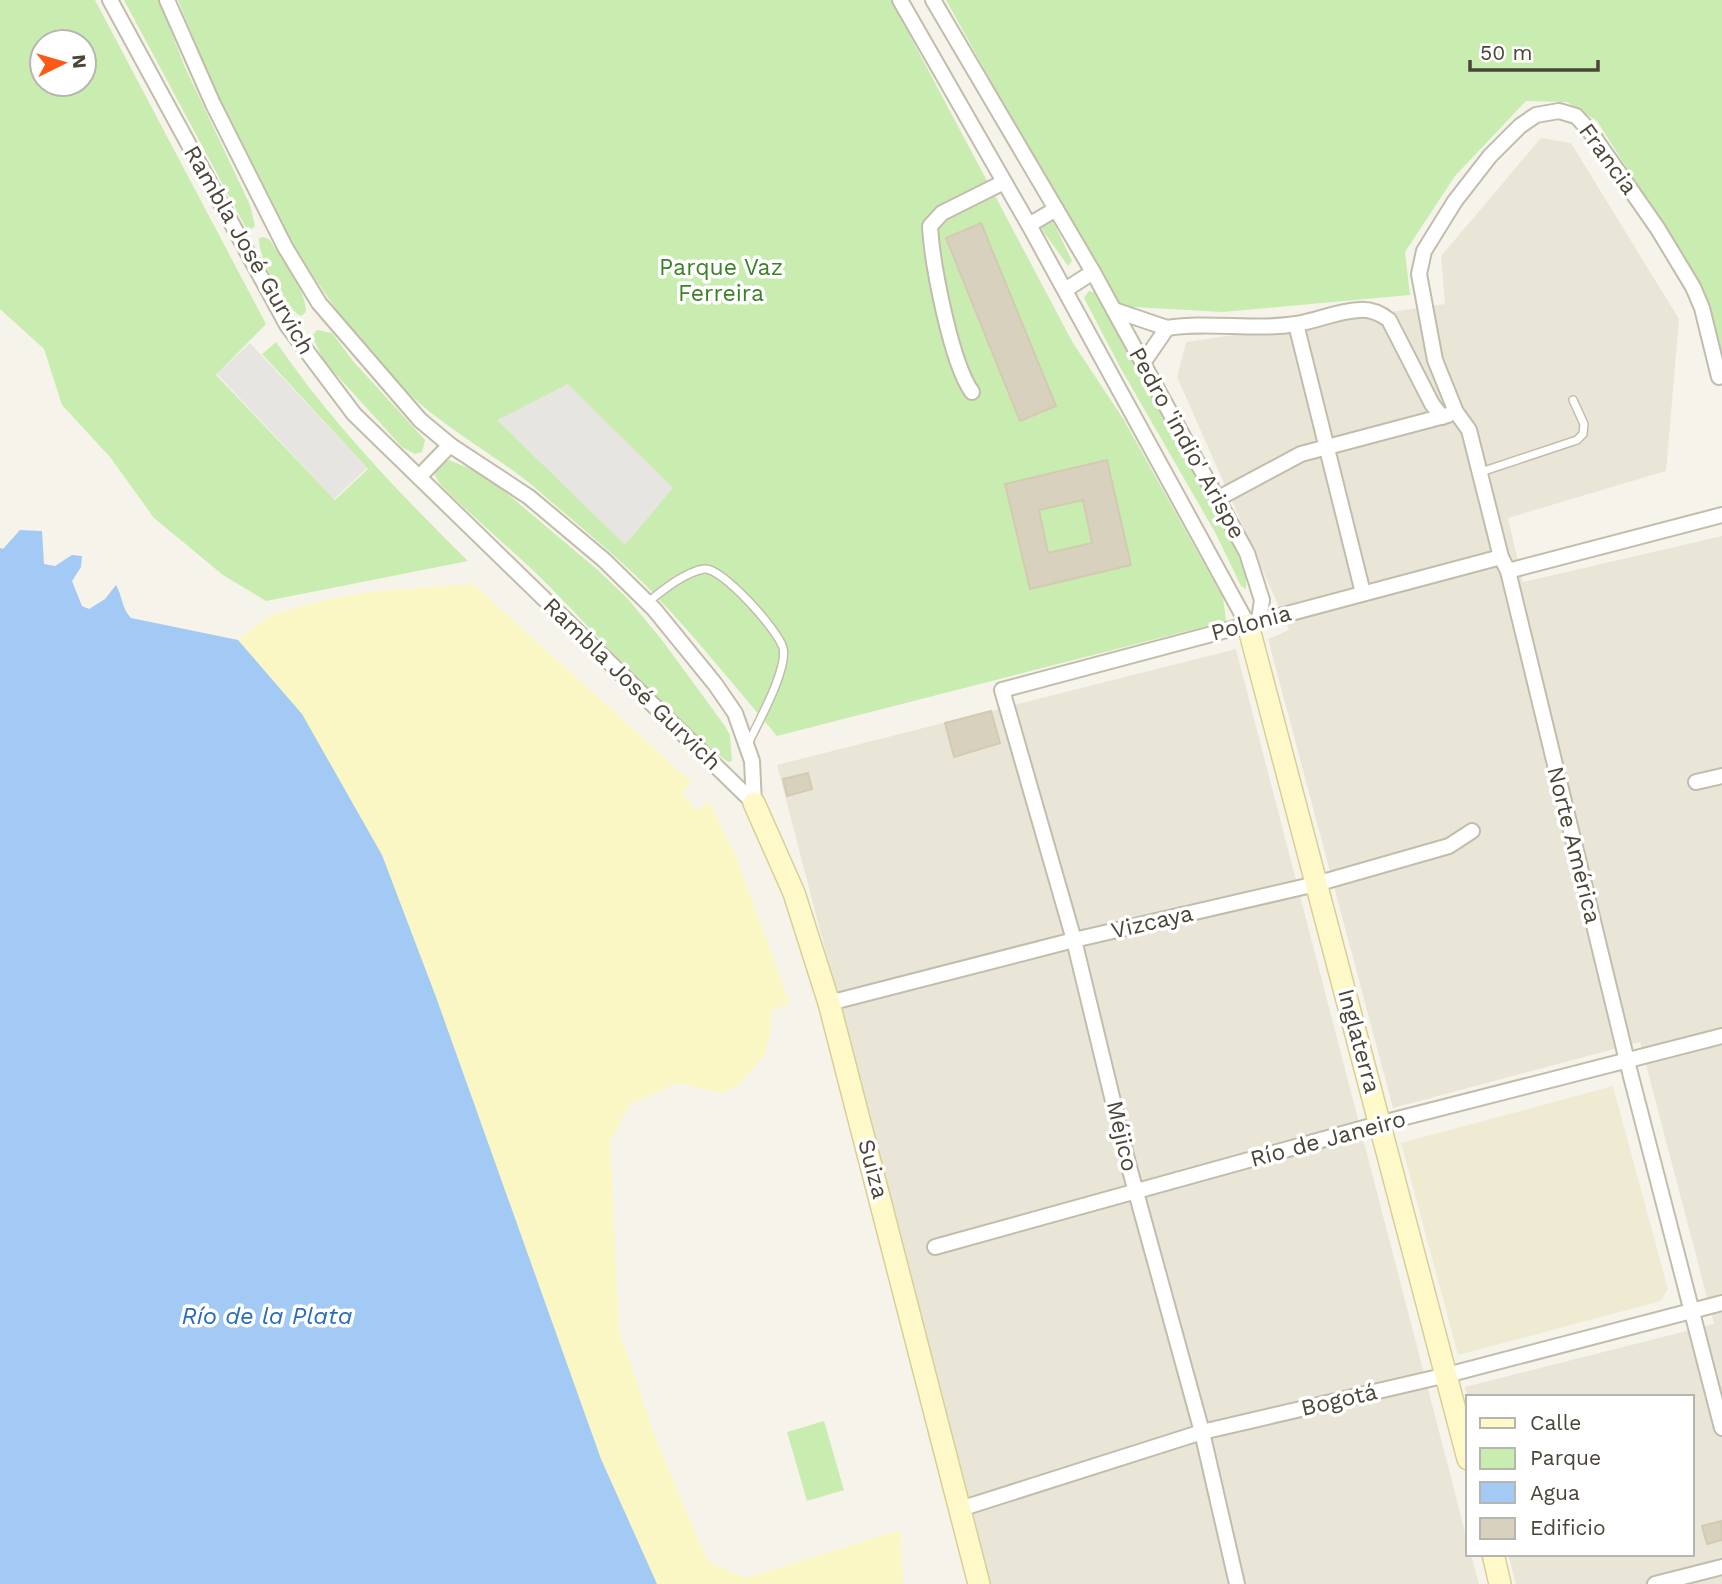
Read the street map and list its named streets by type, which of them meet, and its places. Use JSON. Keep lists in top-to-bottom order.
{
  "streets": {
    "street": [
      "Francia",
      "Rambla José Gurvich",
      "Pedro 'indio' Arispe",
      "Polonia",
      "Norte América",
      "Vizcaya",
      "Inglaterra",
      "Méjico",
      "Río de Janeiro",
      "Suiza",
      "Bogotá"
    ]
  },
  "crossings": [
    ["Francia", "Norte América"],
    ["Rambla José Gurvich", "Suiza"],
    ["Pedro 'indio' Arispe", "Polonia"],
    ["Pedro 'indio' Arispe", "Inglaterra"],
    ["Polonia", "Norte América"],
    ["Polonia", "Inglaterra"],
    ["Polonia", "Méjico"],
    ["Norte América", "Río de Janeiro"],
    ["Norte América", "Bogotá"],
    ["Vizcaya", "Inglaterra"],
    ["Vizcaya", "Méjico"],
    ["Vizcaya", "Suiza"],
    ["Inglaterra", "Río de Janeiro"],
    ["Inglaterra", "Bogotá"],
    ["Méjico", "Río de Janeiro"],
    ["Méjico", "Bogotá"],
    ["Suiza", "Bogotá"]
  ],
  "water": ["Río de la Plata"],
  "parks": ["Parque Vaz Ferreira"],
  "legend": [
    "Calle",
    "Parque",
    "Agua",
    "Edificio"
  ],
  "scale_bar": "50 m",
  "north": "right"
}
